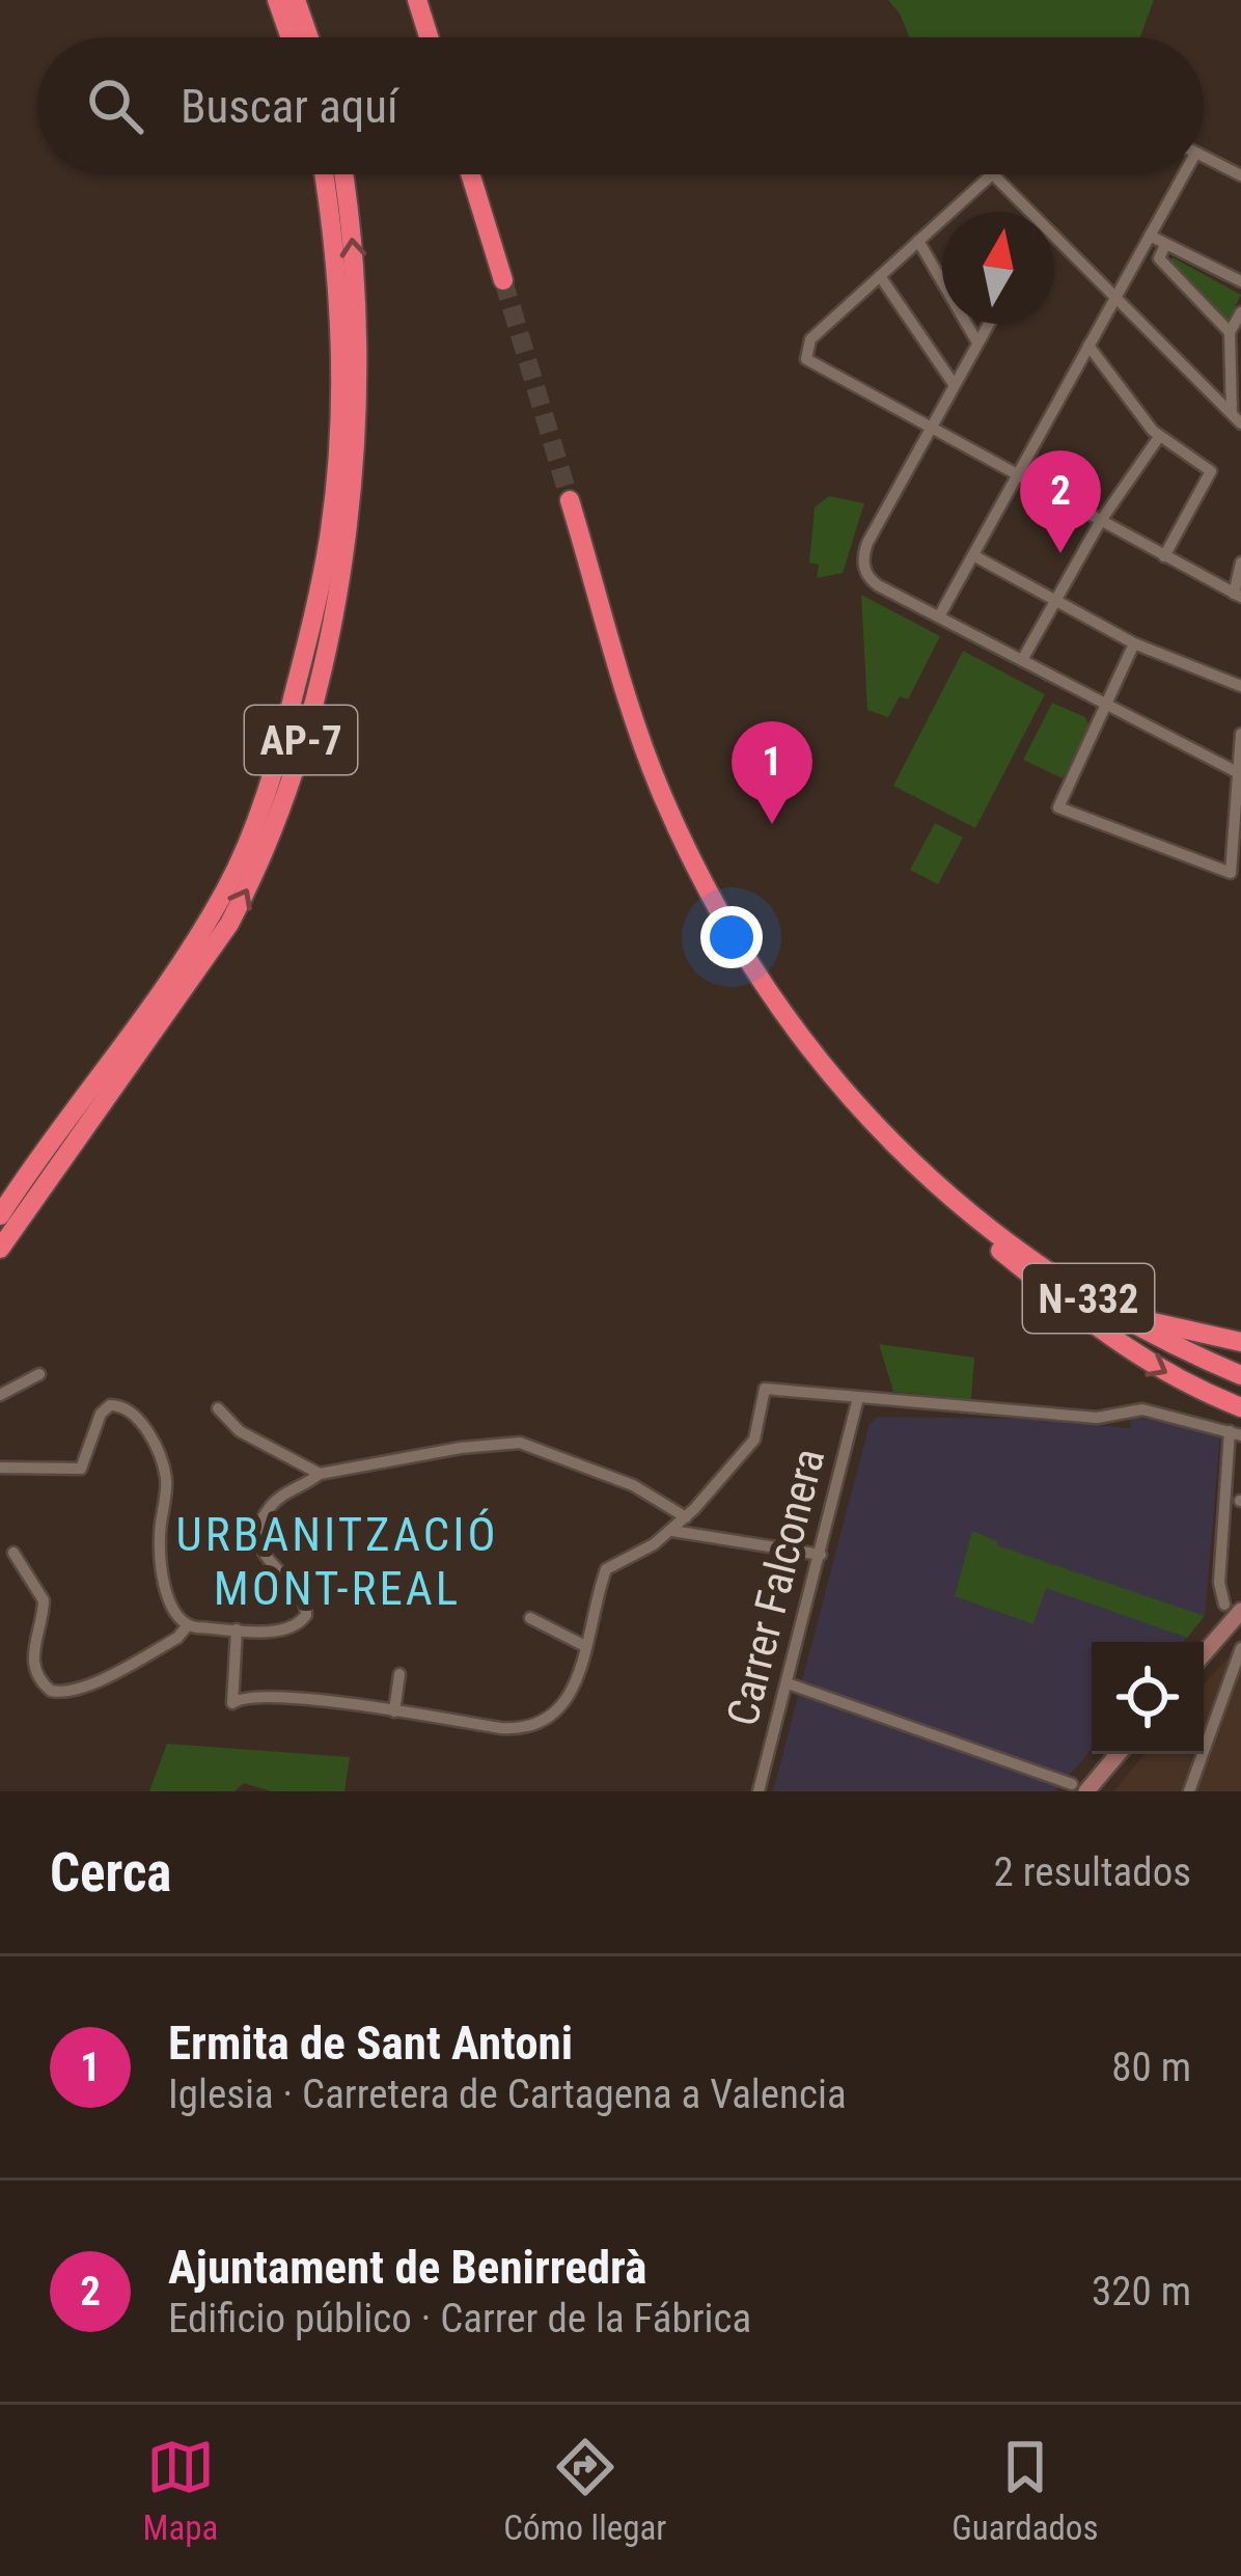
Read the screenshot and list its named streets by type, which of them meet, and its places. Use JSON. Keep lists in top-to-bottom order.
{
  "streets": {
    "highway": ["AP-7", "N-332"],
    "street": ["Carrer Falconera"]
  },
  "districts": ["URBANITZACIÓ MONT-REAL"],
  "north": "top",
  "page": {
    "search": "Buscar aquí",
    "pins": ["2", "1"],
    "heading": ["Cerca", "2 resultados"],
    "list": [
      {
        "mark": "1",
        "name": "Ermita de Sant Antoni",
        "note": "Iglesia · Carretera de Cartagena a Valencia",
        "value": "80 m"
      },
      {
        "mark": "2",
        "name": "Ajuntament de Benirredrà",
        "note": "Edificio público · Carrer de la Fábrica",
        "value": "320 m"
      }
    ],
    "nav": ["Mapa", "Cómo llegar", "Guardados"]
  }
}
